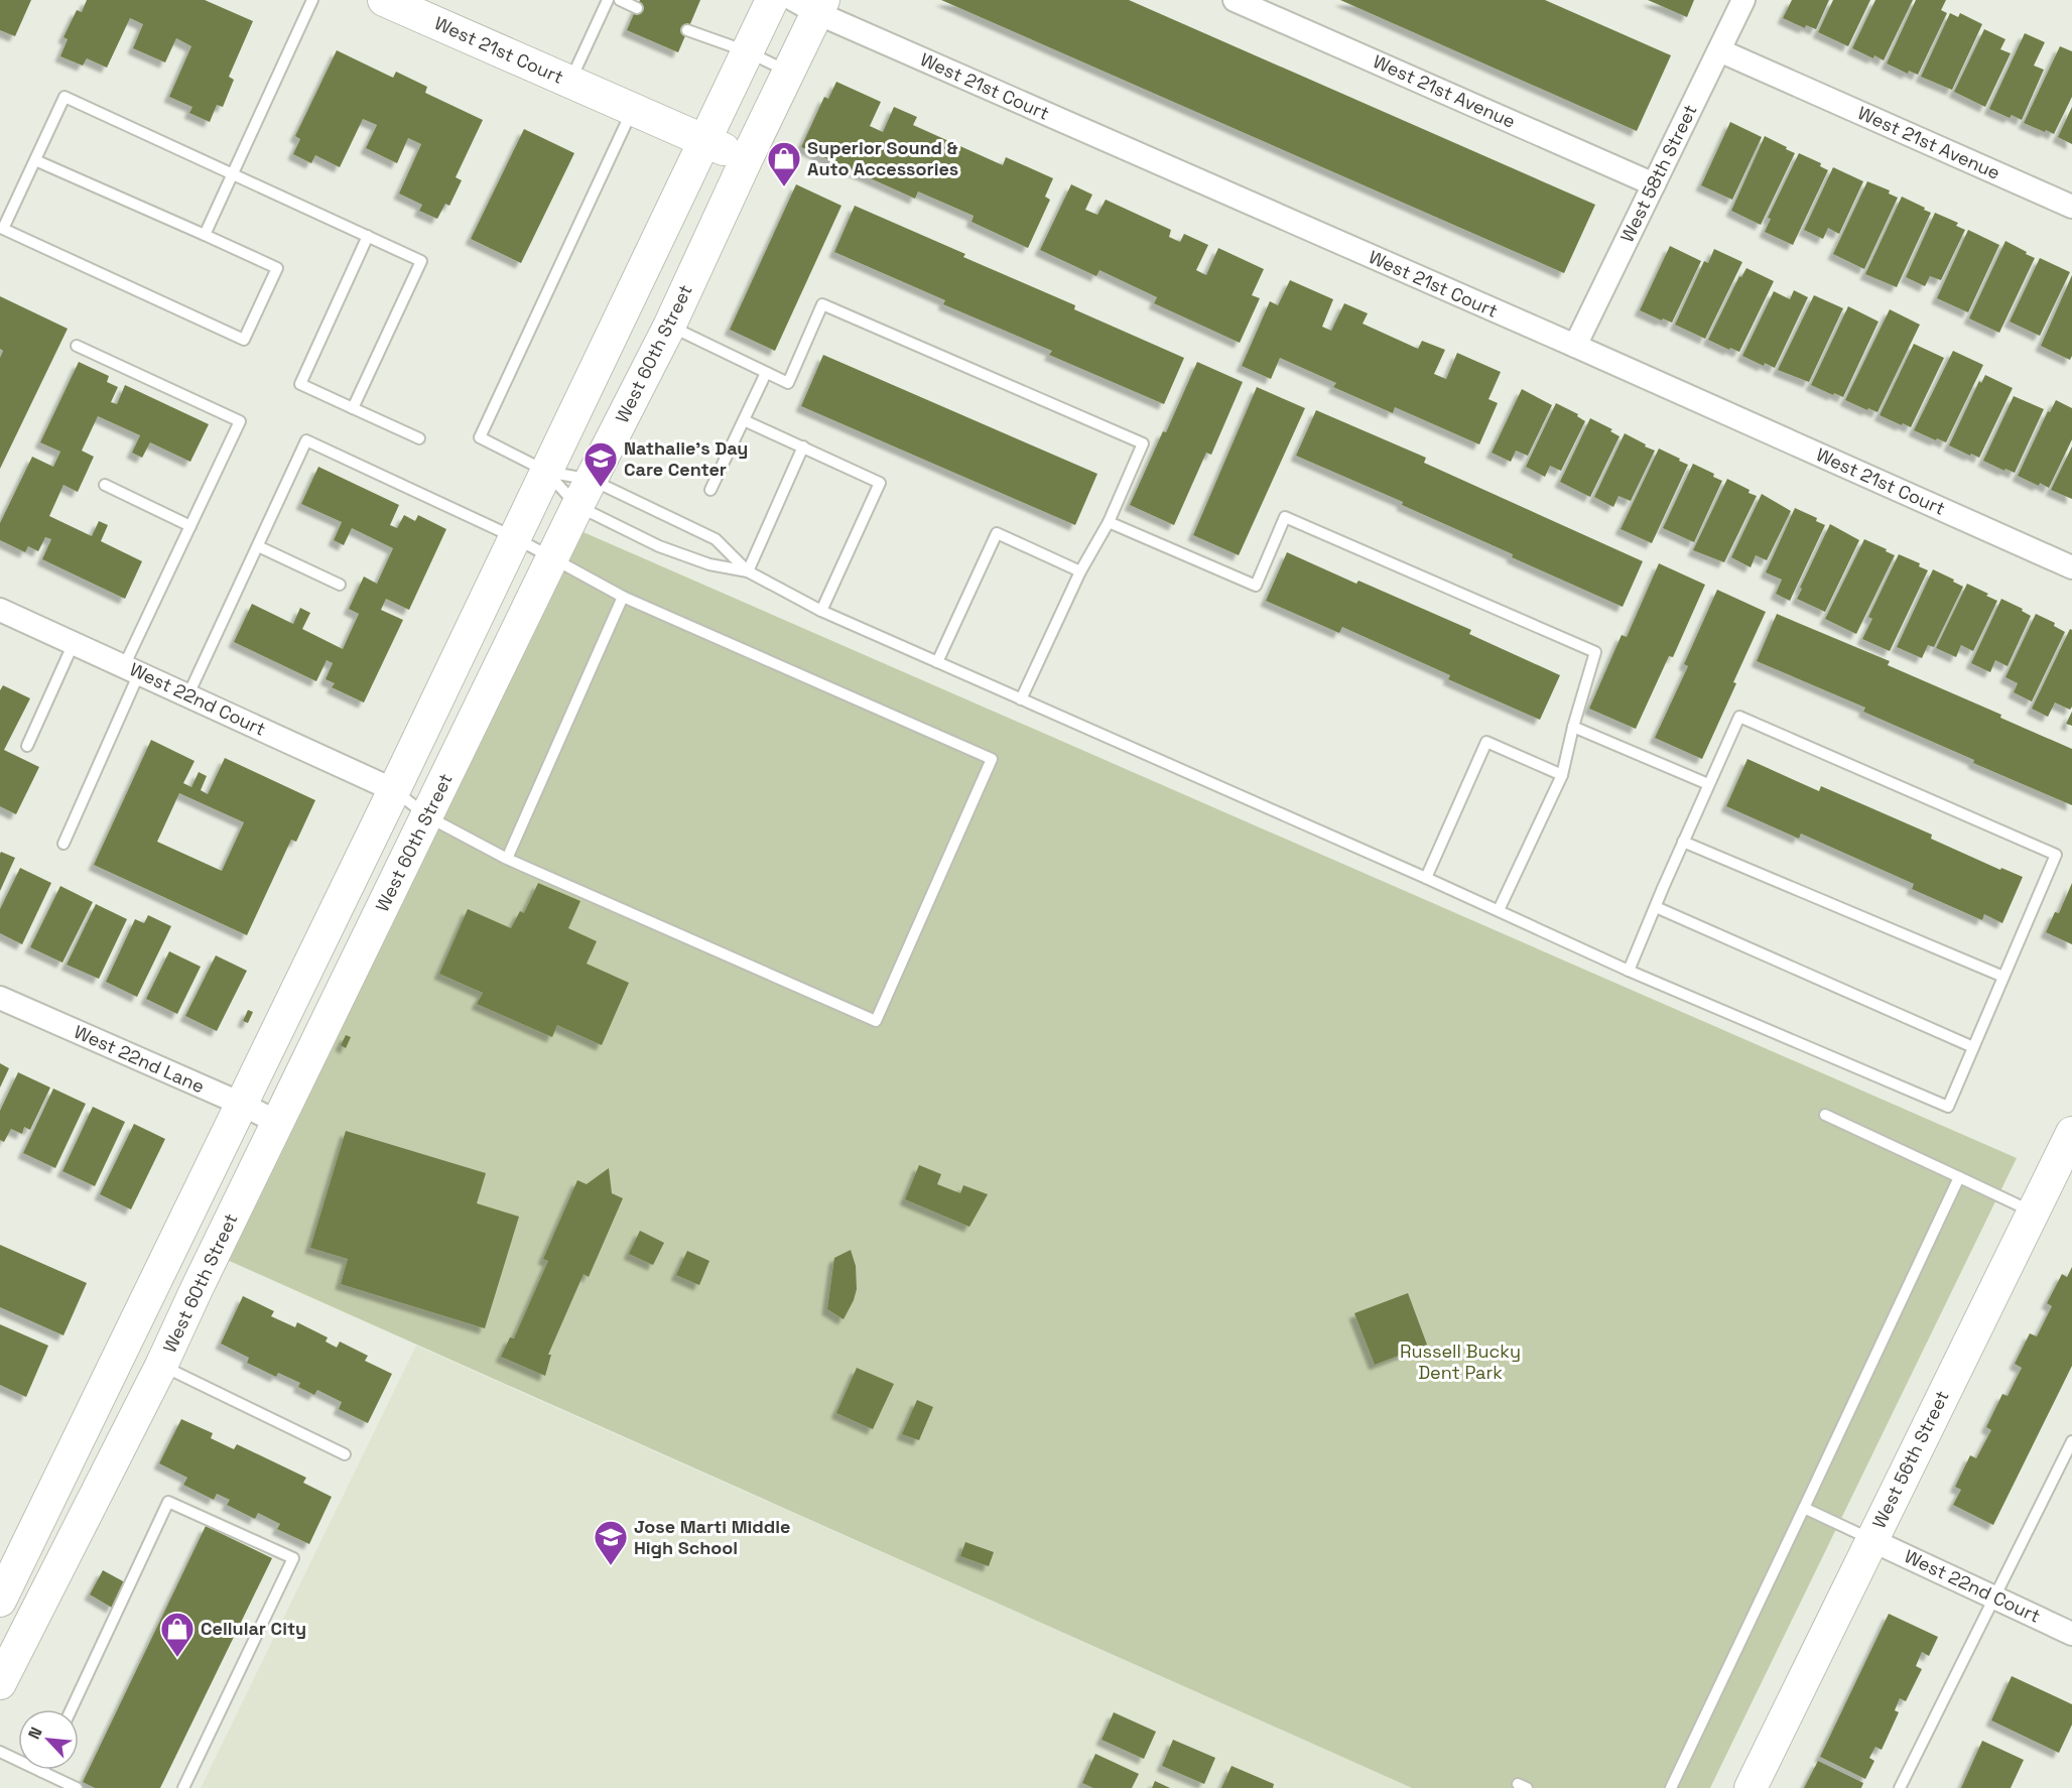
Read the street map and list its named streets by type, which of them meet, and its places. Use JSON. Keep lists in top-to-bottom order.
{
  "streets": {
    "street": [
      "West 21st Court",
      "West 21st Avenue",
      "West 58th Street",
      "West 60th Street",
      "West 22nd Court",
      "West 22nd Lane",
      "West 56th Street"
    ]
  },
  "crossings": [
    ["West 21st Court", "West 58th Street"],
    ["West 21st Court", "West 60th Street"],
    ["West 21st Avenue", "West 58th Street"],
    ["West 60th Street", "West 22nd Lane"],
    ["West 22nd Court", "West 56th Street"]
  ],
  "parks": ["Russell Bucky Dent Park"],
  "places": {
    "shop": ["Superior Sound & Auto Accessories", "Cellular City"],
    "school or university": ["Nathalie's Day Care Center", "Jose Marti Middle High School"]
  },
  "north": "top left"
}
